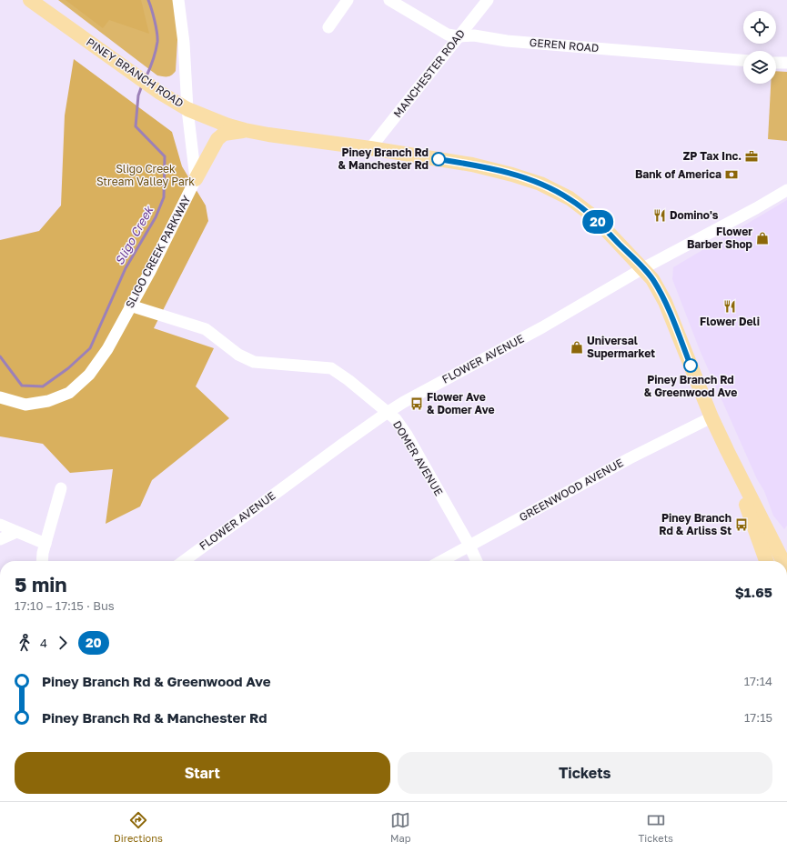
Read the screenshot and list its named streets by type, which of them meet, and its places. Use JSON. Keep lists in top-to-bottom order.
{
  "streets": {
    "main road": ["PINEY BRANCH ROAD"],
    "street": [
      "GEREN ROAD",
      "MANCHESTER ROAD",
      "SLIGO CREEK PARKWAY",
      "FLOWER AVENUE",
      "DOMER AVENUE",
      "GREENWOOD AVENUE"
    ]
  },
  "crossings": [
    ["GEREN ROAD", "MANCHESTER ROAD"],
    ["PINEY BRANCH ROAD", "MANCHESTER ROAD"],
    ["PINEY BRANCH ROAD", "FLOWER AVENUE"],
    ["PINEY BRANCH ROAD", "GREENWOOD AVENUE"],
    ["SLIGO CREEK PARKWAY", "DOMER AVENUE"],
    ["FLOWER AVENUE", "DOMER AVENUE"],
    ["DOMER AVENUE", "GREENWOOD AVENUE"]
  ],
  "water": ["Sligo Creek"],
  "parks": ["Sligo Creek Stream Valley Park"],
  "places": {
    "office": ["ZP Tax Inc."],
    "other": ["Piney Branch Rd & Manchester Rd", "Piney Branch Rd & Greenwood Ave"],
    "bank": ["Bank of America"],
    "restaurant": ["Domino's", "Flower Deli"],
    "shop": ["Flower Barber Shop", "Universal Supermarket"],
    "bus stop": ["Flower Ave & Domer Ave", "Piney Branch Rd & Arliss St"]
  },
  "lines": ["bus line 20"],
  "page": {
    "on_map": "20",
    "heading": ["5 min", "17:10 – 17:15 · Bus", "$1.65"],
    "legs": ["4", "20"],
    "list": [
      {
        "name": "Piney Branch Rd & Greenwood Ave",
        "value": "17:14"
      },
      {
        "name": "Piney Branch Rd & Manchester Rd",
        "value": "17:15"
      }
    ],
    "buttons": ["Start", "Tickets"],
    "tabs": ["Directions", "Map", "Tickets"]
  }
}
